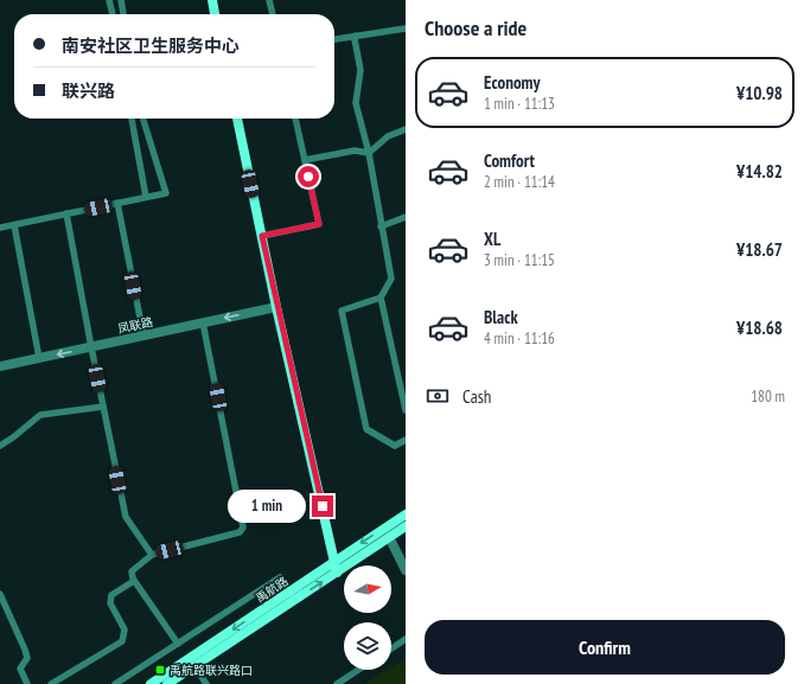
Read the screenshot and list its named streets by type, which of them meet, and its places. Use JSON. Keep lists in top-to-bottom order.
{
  "streets": {
    "main road": ["禹航路"],
    "street": ["凤联路"]
  },
  "one_way": ["凤联路"],
  "places": {
    "transit": ["禹航路联兴路口"]
  },
  "north": "right",
  "page": {
    "heading": "Choose a ride",
    "banner": ["南安社区卫生服务中心", "联兴路"],
    "list": [
      {
        "name": "Economy",
        "note": "1 min · 11:13",
        "value": "¥10.98"
      },
      {
        "name": "Comfort",
        "note": "2 min · 11:14",
        "value": "¥14.82"
      },
      {
        "name": "XL",
        "note": "3 min · 11:15",
        "value": "¥18.67"
      },
      {
        "name": "Black",
        "note": "4 min · 11:16",
        "value": "¥18.68"
      }
    ],
    "pay": ["Cash", "180 m"],
    "bubble": "1 min",
    "buttons": "Confirm"
  }
}
